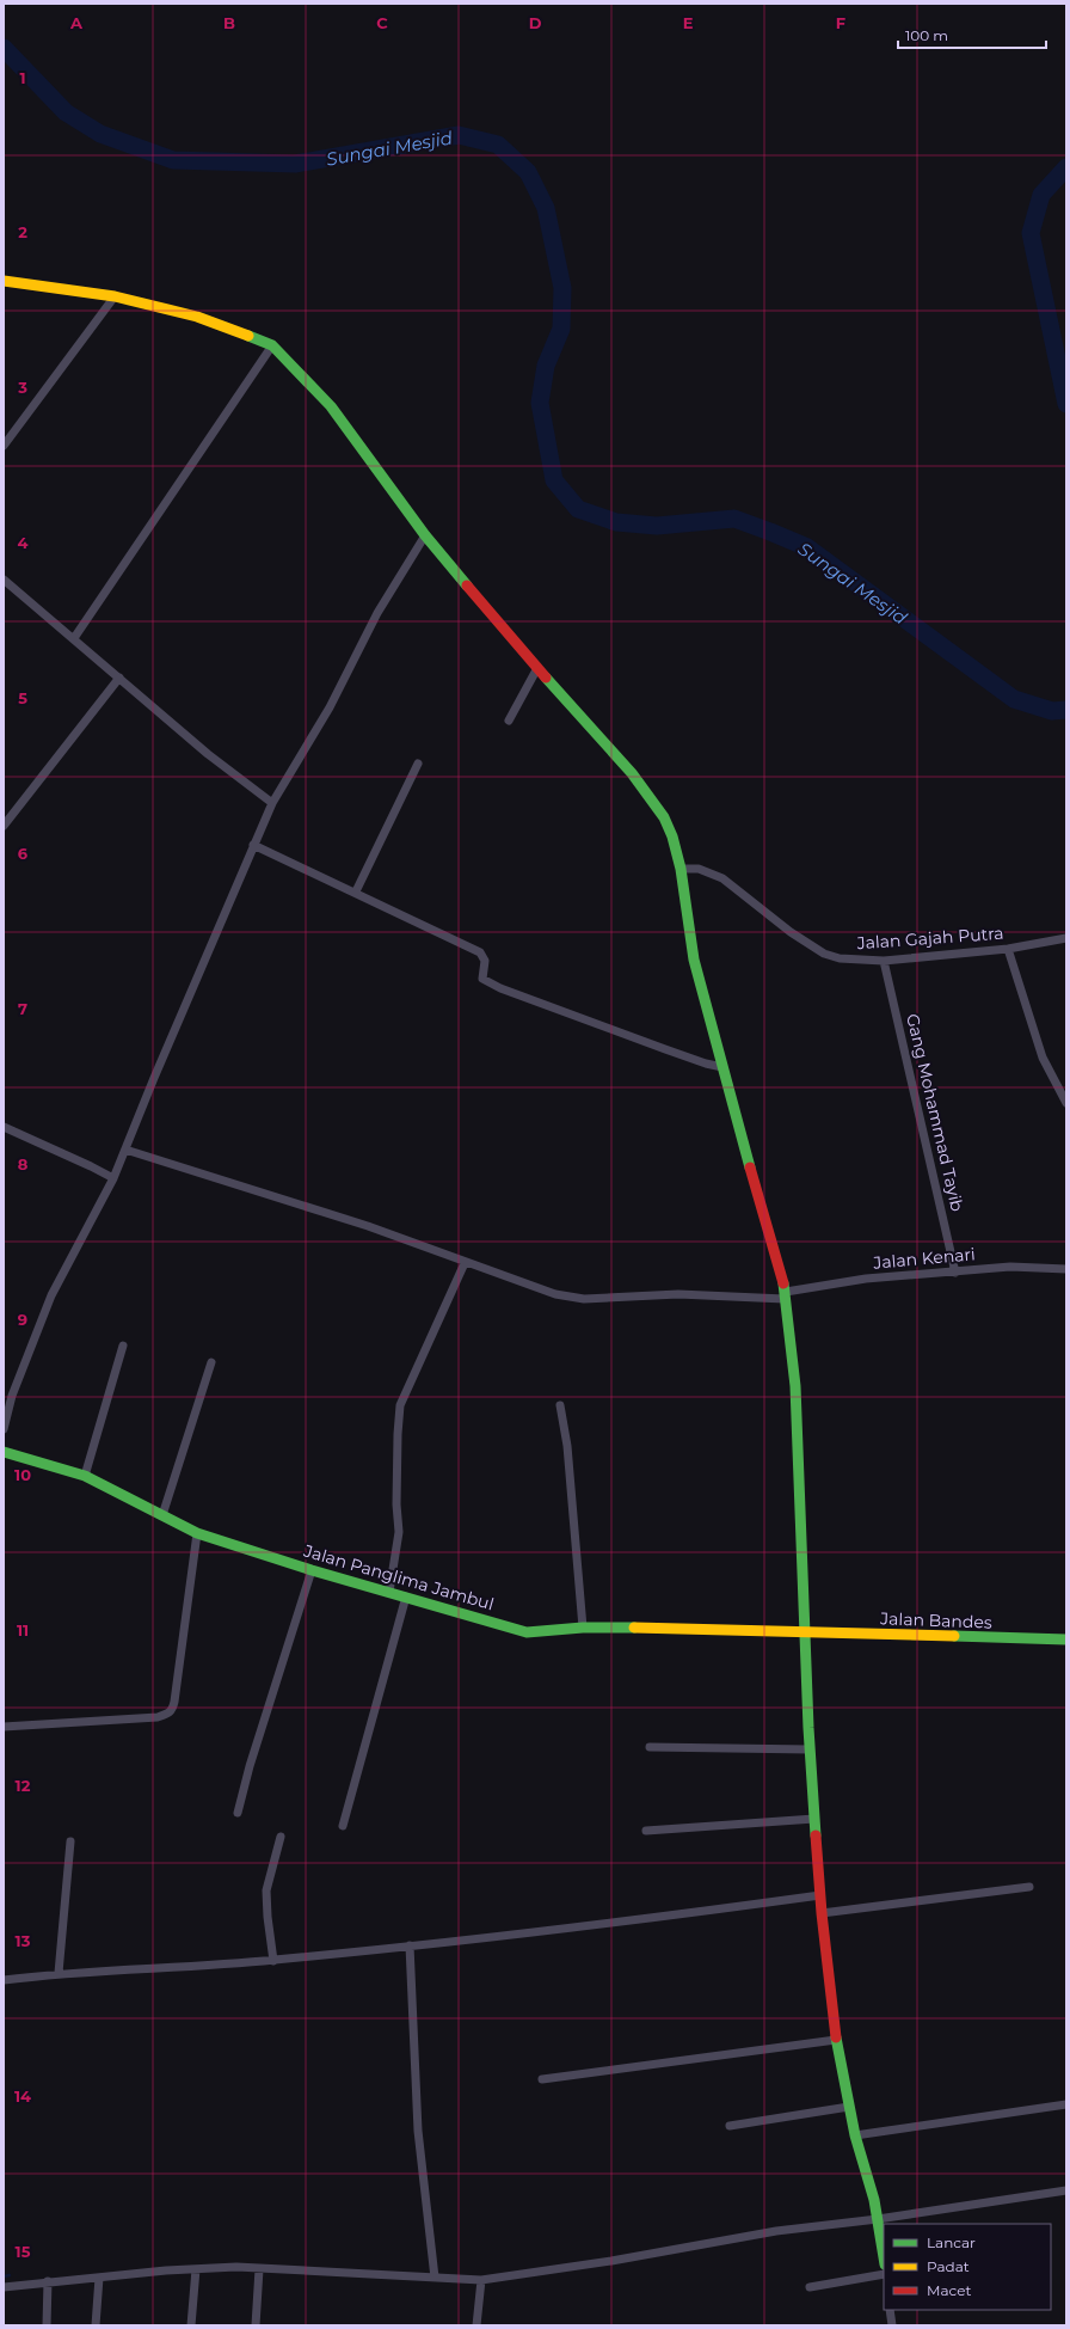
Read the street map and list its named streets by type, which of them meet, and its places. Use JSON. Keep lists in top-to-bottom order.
{
  "streets": {
    "street": [
      "Jalan Gajah Putra",
      "Gang Mohammad Tayib",
      "Jalan Kenari",
      "Jalan Panglima Jambul",
      "Jalan Bandes"
    ]
  },
  "crossings": [
    ["Jalan Gajah Putra", "Gang Mohammad Tayib"],
    ["Gang Mohammad Tayib", "Jalan Kenari"],
    ["Jalan Panglima Jambul", "Jalan Bandes"]
  ],
  "water": ["Sungai Mesjid"],
  "legend": ["Lancar", "Padat", "Macet"],
  "scale_bar": "100 m",
  "grid": {
    "columns": [
      "A",
      "B",
      "C",
      "D",
      "E",
      "F"
    ],
    "rows": [
      "1",
      "2",
      "3",
      "4",
      "5",
      "6",
      "7",
      "8",
      "9",
      "10",
      "11",
      "12",
      "13",
      "14",
      "15"
    ]
  }
}
